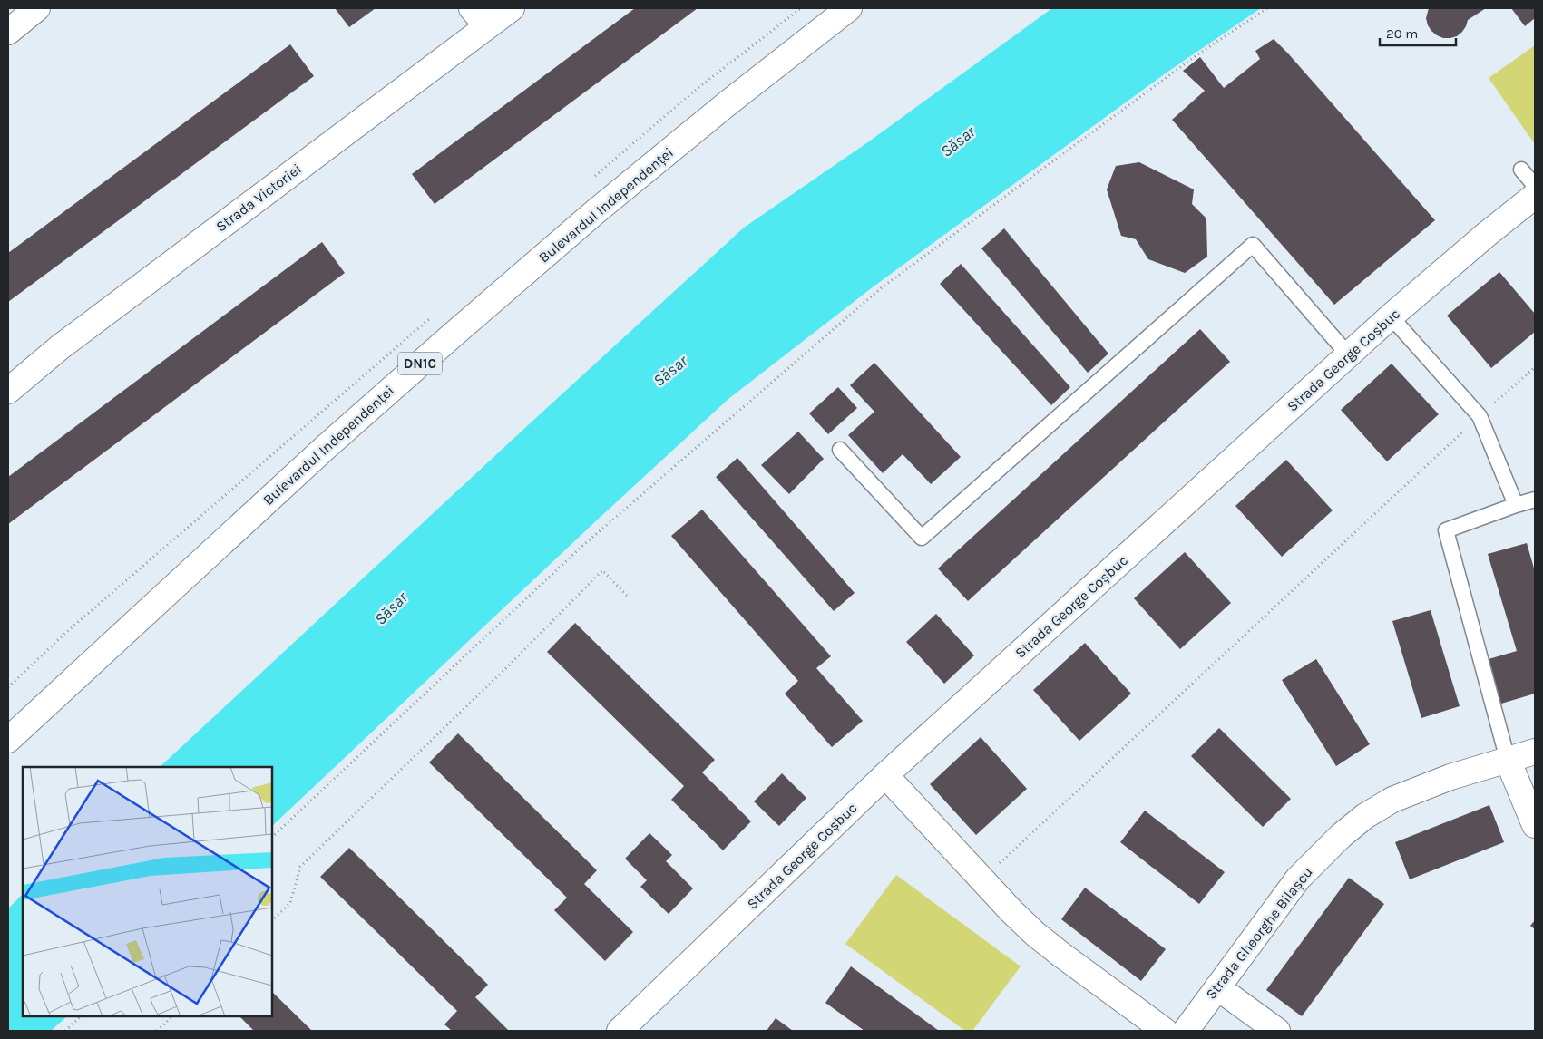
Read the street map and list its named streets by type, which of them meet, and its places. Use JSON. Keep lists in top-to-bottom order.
{
  "streets": {
    "street": [
      "Strada Victoriei",
      "Bulevardul Independenței",
      "Strada George Coșbuc",
      "DN1C",
      "Strada Gheorghe Bilașcu"
    ]
  },
  "water": ["Săsar"],
  "scale_bar": "20 m"
}
